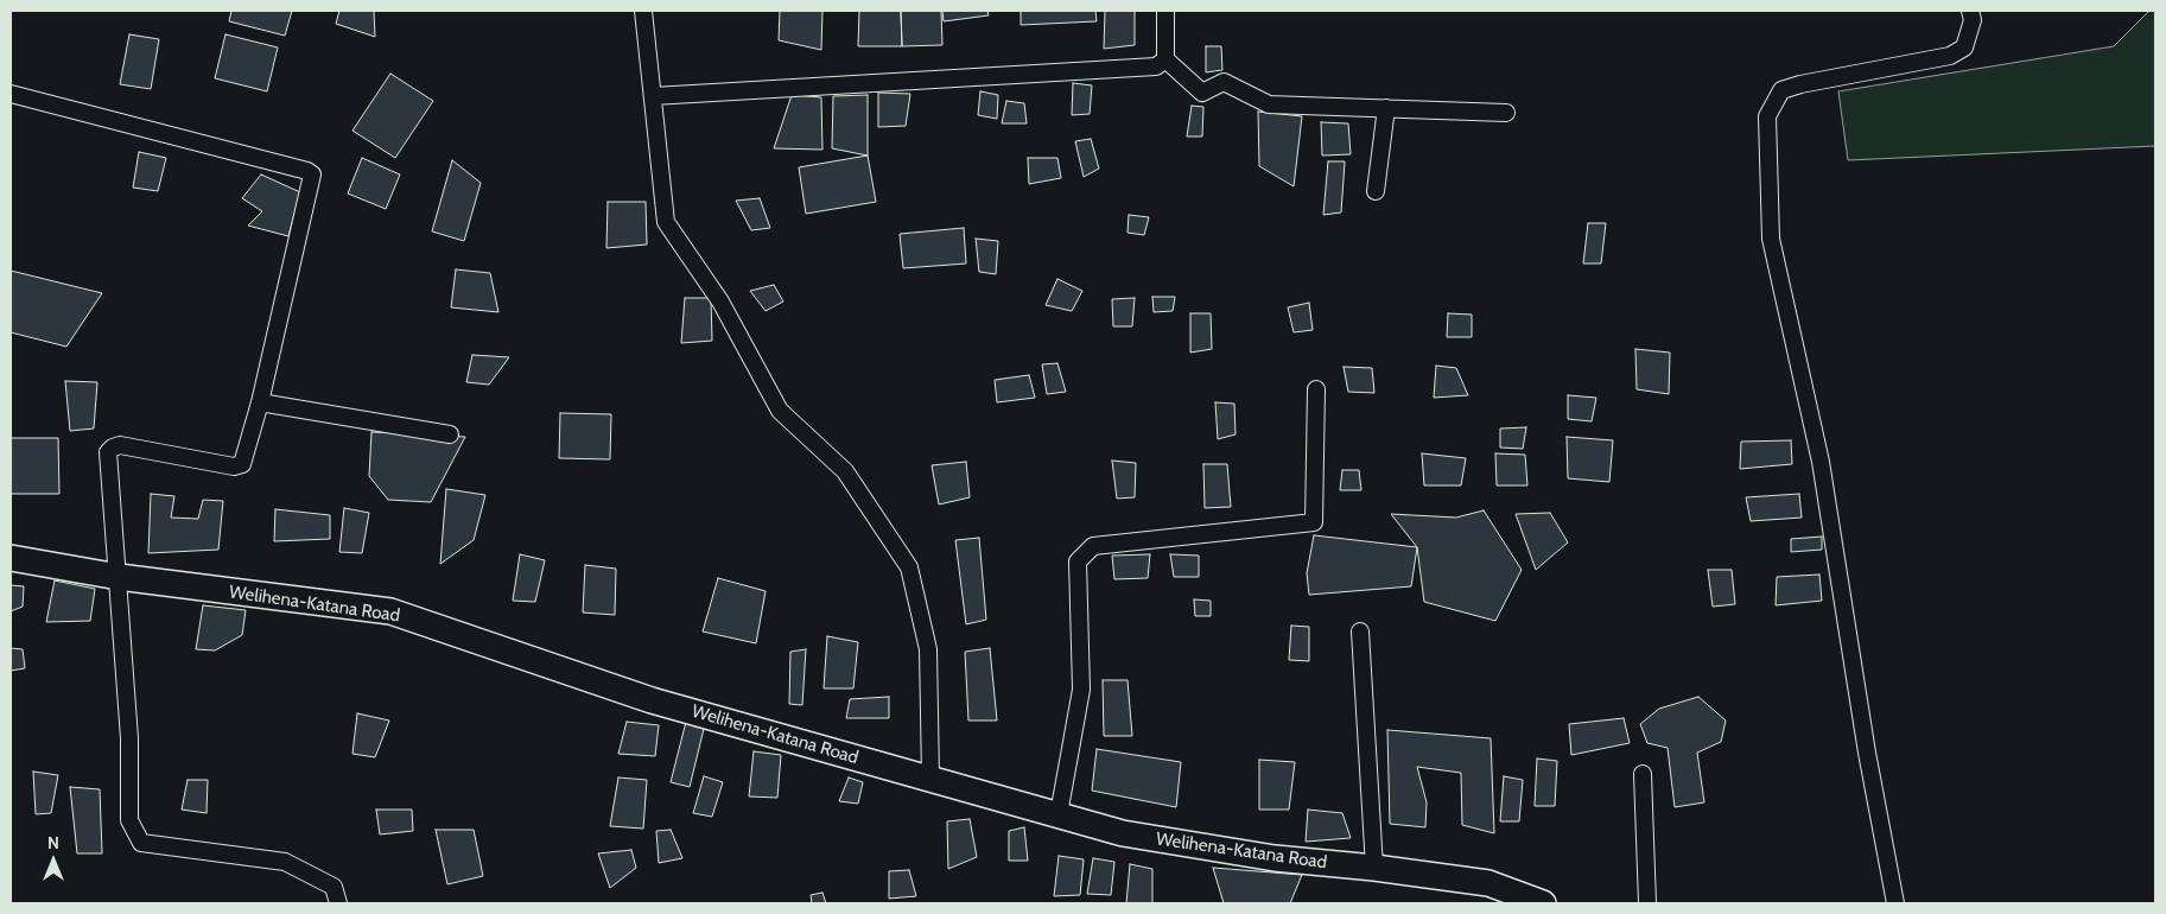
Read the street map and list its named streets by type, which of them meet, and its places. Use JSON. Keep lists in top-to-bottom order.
{
  "streets": {
    "main road": ["Welihena-Katana Road"]
  },
  "north": "top"
}
